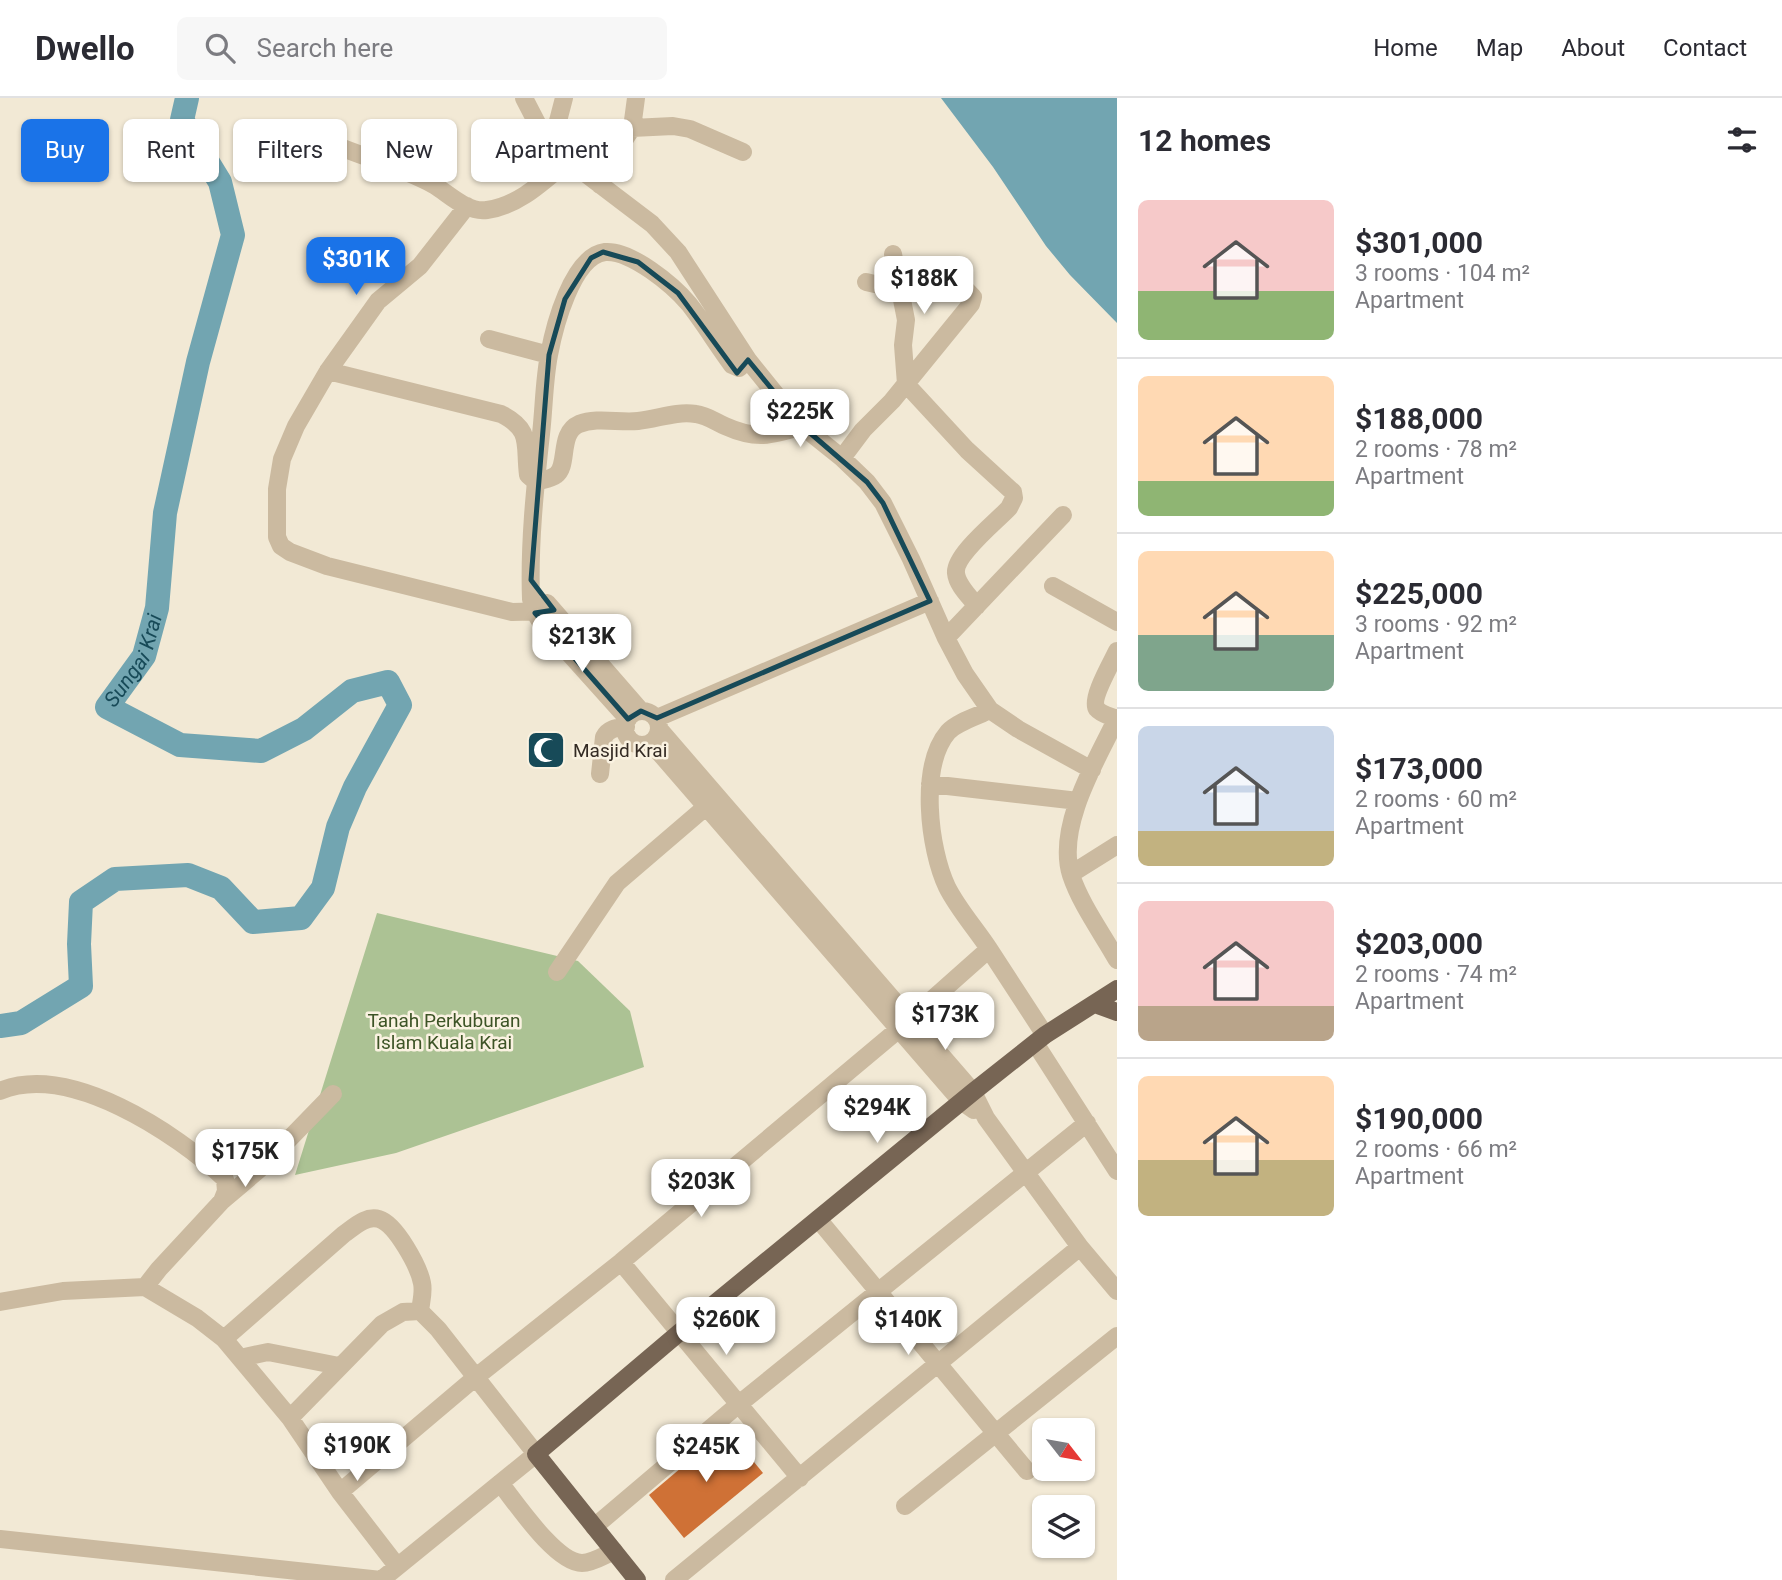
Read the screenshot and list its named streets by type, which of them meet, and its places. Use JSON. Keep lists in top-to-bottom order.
{
  "water": ["Sungai Krai"],
  "parks": ["Tanah Perkuburan Islam Kuala Krai"],
  "places": {
    "mosque": ["Masjid Krai"]
  },
  "north": "bottom right",
  "page": {
    "header": "Dwello",
    "search": "Search here",
    "nav": [
      "Home",
      "Map",
      "About",
      "Contact"
    ],
    "heading": "12 homes",
    "chip": [
      "Buy",
      "Rent",
      "Filters",
      "New",
      "Apartment"
    ],
    "list": [
      {
        "name": "$301,000",
        "note": "3 rooms · 104 m² · Apartment"
      },
      {
        "name": "$188,000",
        "note": "2 rooms · 78 m² · Apartment"
      },
      {
        "name": "$225,000",
        "note": "3 rooms · 92 m² · Apartment"
      },
      {
        "name": "$173,000",
        "note": "2 rooms · 60 m² · Apartment"
      },
      {
        "name": "$203,000",
        "note": "2 rooms · 74 m² · Apartment"
      },
      {
        "name": "$190,000",
        "note": "2 rooms · 66 m² · Apartment"
      }
    ],
    "price": [
      "$301K",
      "$188K",
      "$225K",
      "$213K",
      "$173K",
      "$294K",
      "$175K",
      "$203K",
      "$260K",
      "$140K",
      "$190K",
      "$245K"
    ]
  }
}
